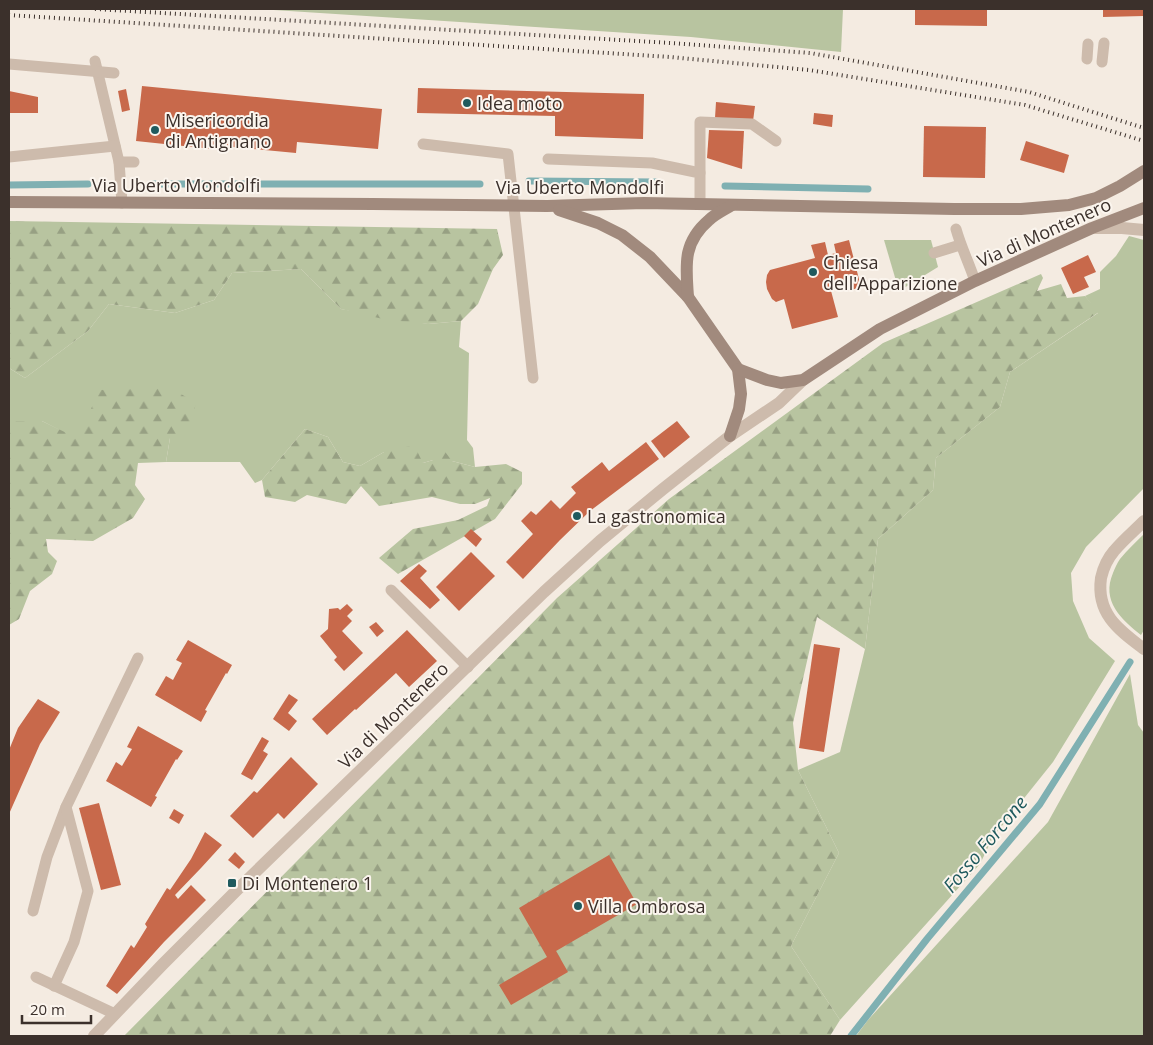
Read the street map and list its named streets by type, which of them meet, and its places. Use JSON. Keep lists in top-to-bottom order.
{
  "streets": {
    "main road": ["Via Uberto Mondolfi", "Via di Montenero"]
  },
  "water": ["Fosso Forcone"],
  "places": {
    "other": [
      "Idea moto",
      "Misericordia di Antignano",
      "Chiesa dell'Apparizione",
      "La gastronomica",
      "Villa Ombrosa"
    ],
    "transit": ["Di Montenero 1"]
  },
  "scale_bar": "20 m"
}
